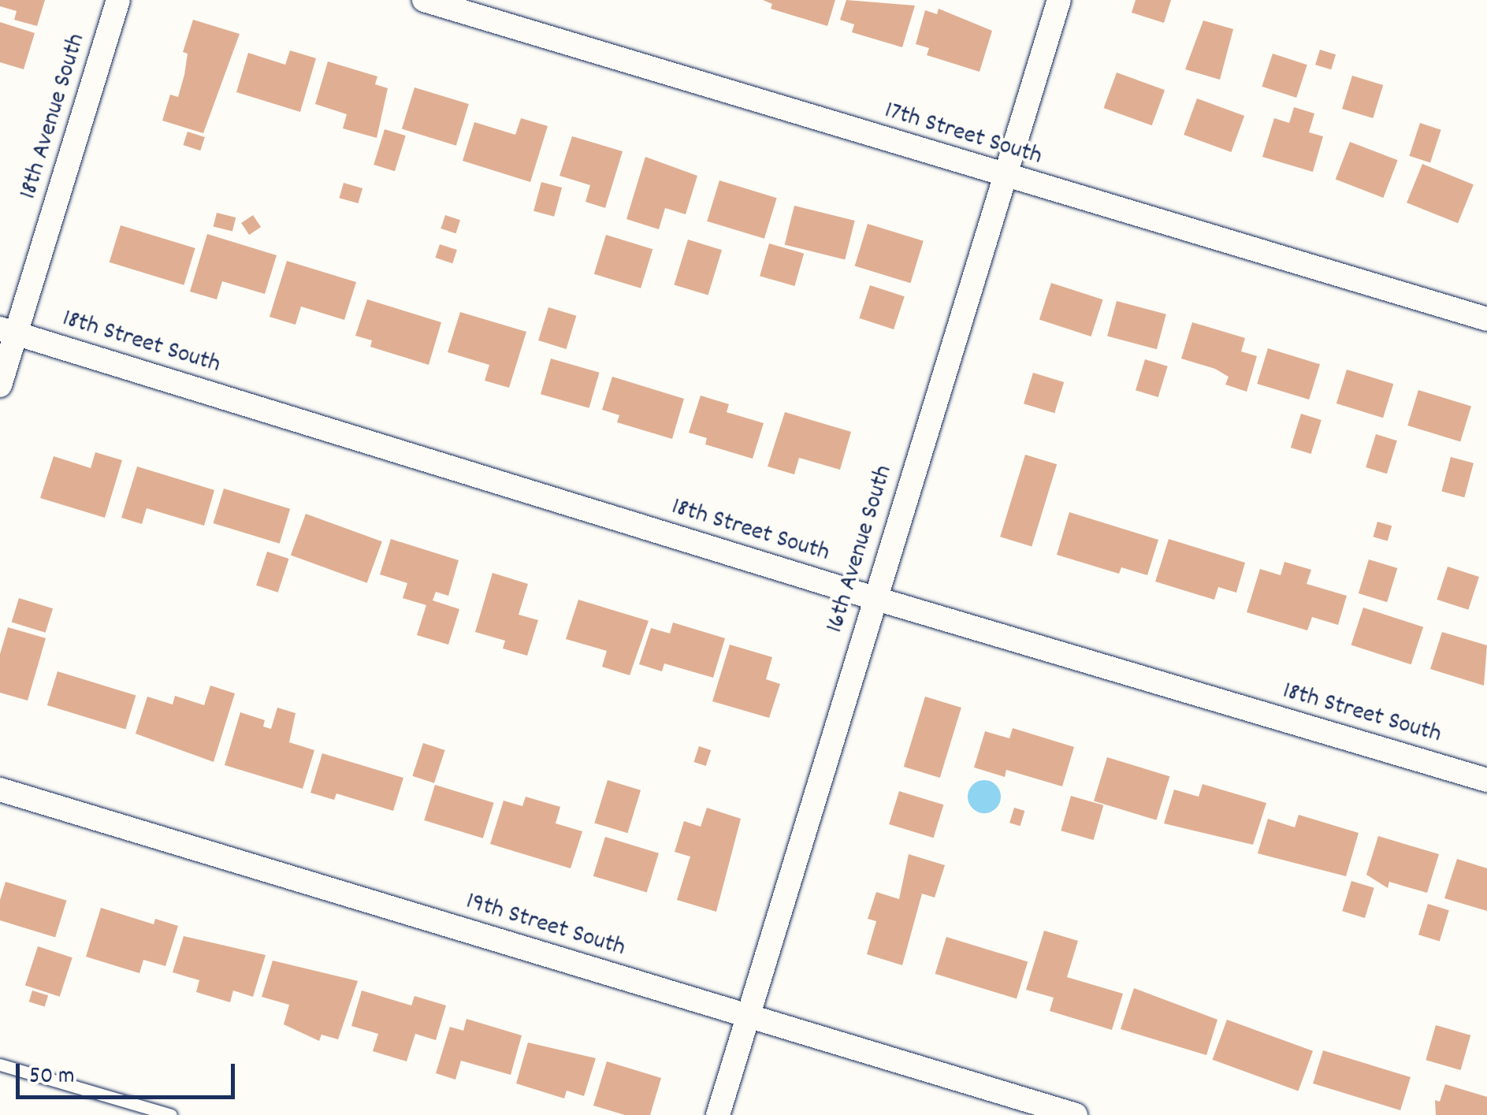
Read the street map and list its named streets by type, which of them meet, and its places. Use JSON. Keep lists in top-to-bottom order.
{
  "streets": {
    "street": [
      "18th Avenue South",
      "17th Street South",
      "18th Street South",
      "16th Avenue South",
      "19th Street South"
    ]
  },
  "crossings": [
    ["18th Avenue South", "18th Street South"],
    ["17th Street South", "16th Avenue South"],
    ["18th Street South", "16th Avenue South"],
    ["16th Avenue South", "19th Street South"]
  ],
  "scale_bar": "50 m"
}
